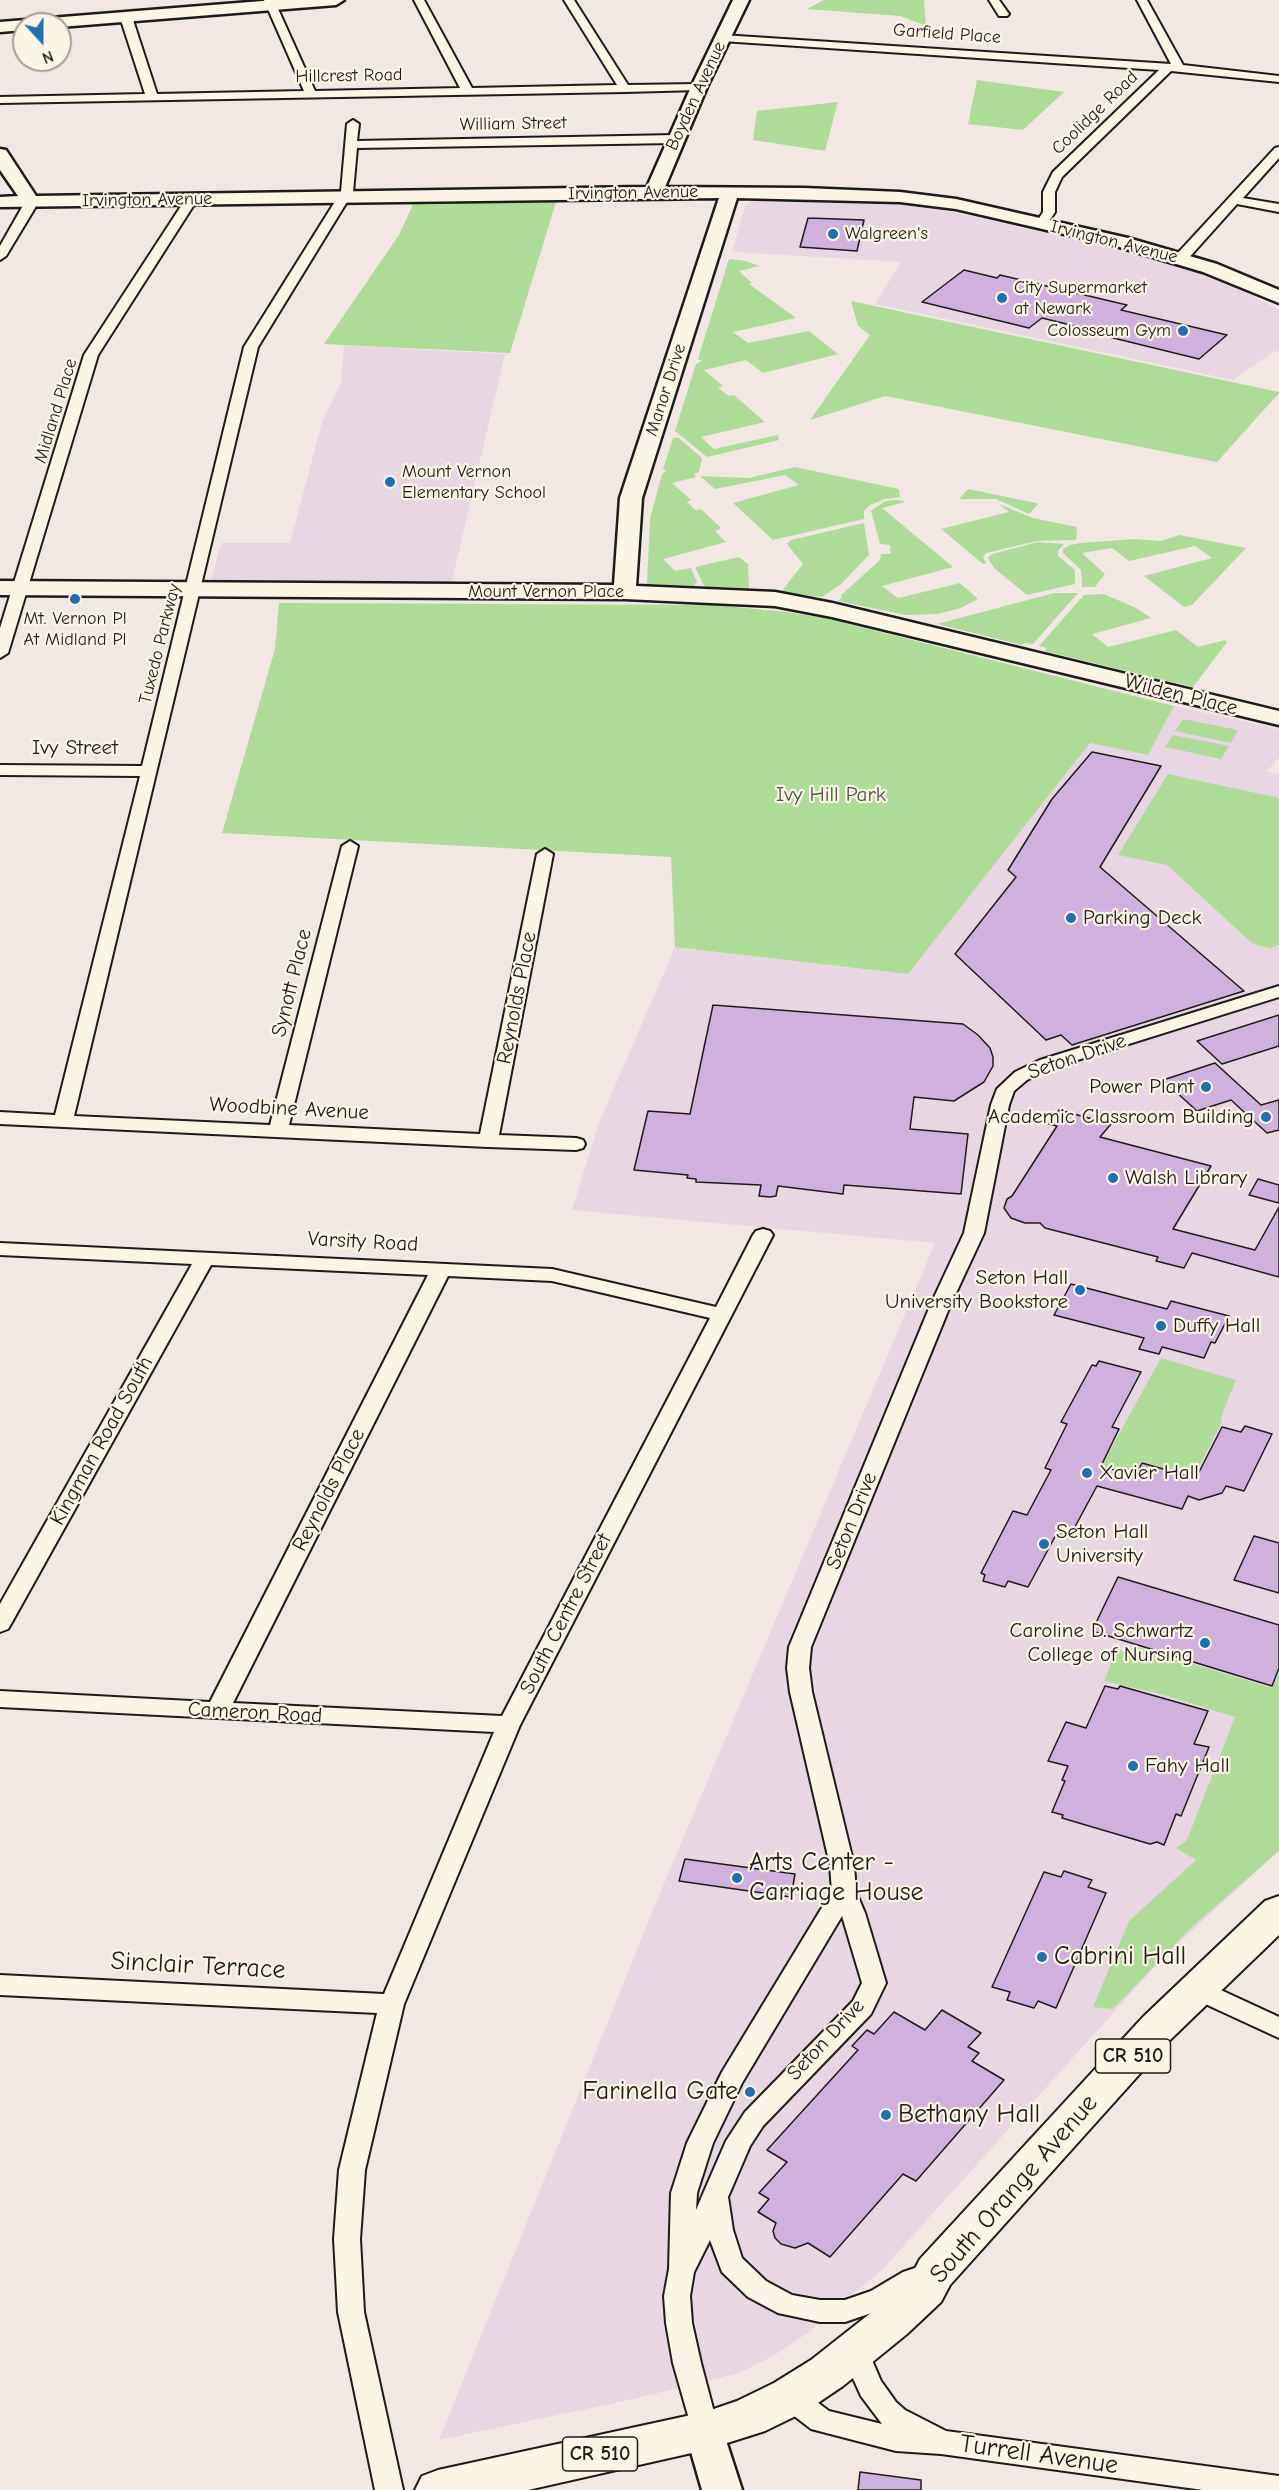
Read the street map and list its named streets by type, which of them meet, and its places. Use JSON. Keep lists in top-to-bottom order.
{
  "streets": {
    "main road": ["CR 510", "South Orange Avenue"],
    "street": [
      "Garfield Place",
      "Hillcrest Road",
      "Boyden Avenue",
      "Coolidge Road",
      "William Street",
      "Irvington Avenue",
      "Manor Drive",
      "Midland Place",
      "Mount Vernon Place",
      "Tuxedo Parkway",
      "Wilden Place",
      "Ivy Street",
      "Synott Place",
      "Reynolds Place",
      "Seton Drive",
      "Woodbine Avenue",
      "Varsity Road",
      "Kingman Road South",
      "South Centre Street",
      "Cameron Road",
      "Sinclair Terrace",
      "Turrell Avenue"
    ]
  },
  "crossings": [
    ["Garfield Place", "Boyden Avenue"],
    ["Garfield Place", "Coolidge Road"],
    ["Hillcrest Road", "Boyden Avenue"],
    ["Boyden Avenue", "William Street"],
    ["Boyden Avenue", "Irvington Avenue"],
    ["Coolidge Road", "Irvington Avenue"],
    ["Irvington Avenue", "Manor Drive"],
    ["Irvington Avenue", "Midland Place"],
    ["Irvington Avenue", "Tuxedo Parkway"],
    ["Manor Drive", "Mount Vernon Place"],
    ["Midland Place", "Mount Vernon Place"],
    ["Mount Vernon Place", "Tuxedo Parkway"],
    ["Mount Vernon Place", "Wilden Place"],
    ["Tuxedo Parkway", "Ivy Street"],
    ["Tuxedo Parkway", "Woodbine Avenue"],
    ["Synott Place", "Woodbine Avenue"],
    ["Reynolds Place", "Woodbine Avenue"],
    ["Reynolds Place", "Varsity Road"],
    ["Reynolds Place", "Cameron Road"],
    ["Seton Drive", "South Orange Avenue"],
    ["Varsity Road", "Kingman Road South"],
    ["Varsity Road", "South Centre Street"],
    ["South Centre Street", "Cameron Road"],
    ["South Centre Street", "Sinclair Terrace"],
    ["South Orange Avenue", "Turrell Avenue"]
  ],
  "parks": ["Ivy Hill Park"],
  "places": [
    "Walgreen's",
    "City Supermarket at Newark",
    "Colosseum Gym",
    "Mount Vernon Elementary School",
    "Mt. Vernon Pl At Midland Pl",
    "Parking Deck",
    "Power Plant",
    "Academic Classroom Building",
    "Walsh Library",
    "Seton Hall University Bookstore",
    "Duffy Hall",
    "Xavier Hall",
    "Seton Hall University",
    "Caroline D. Schwartz College of Nursing",
    "Fahy Hall",
    "Arts Center - Carriage House",
    "Cabrini Hall",
    "Farinella Gate",
    "Bethany Hall"
  ],
  "north": "bottom"
}
